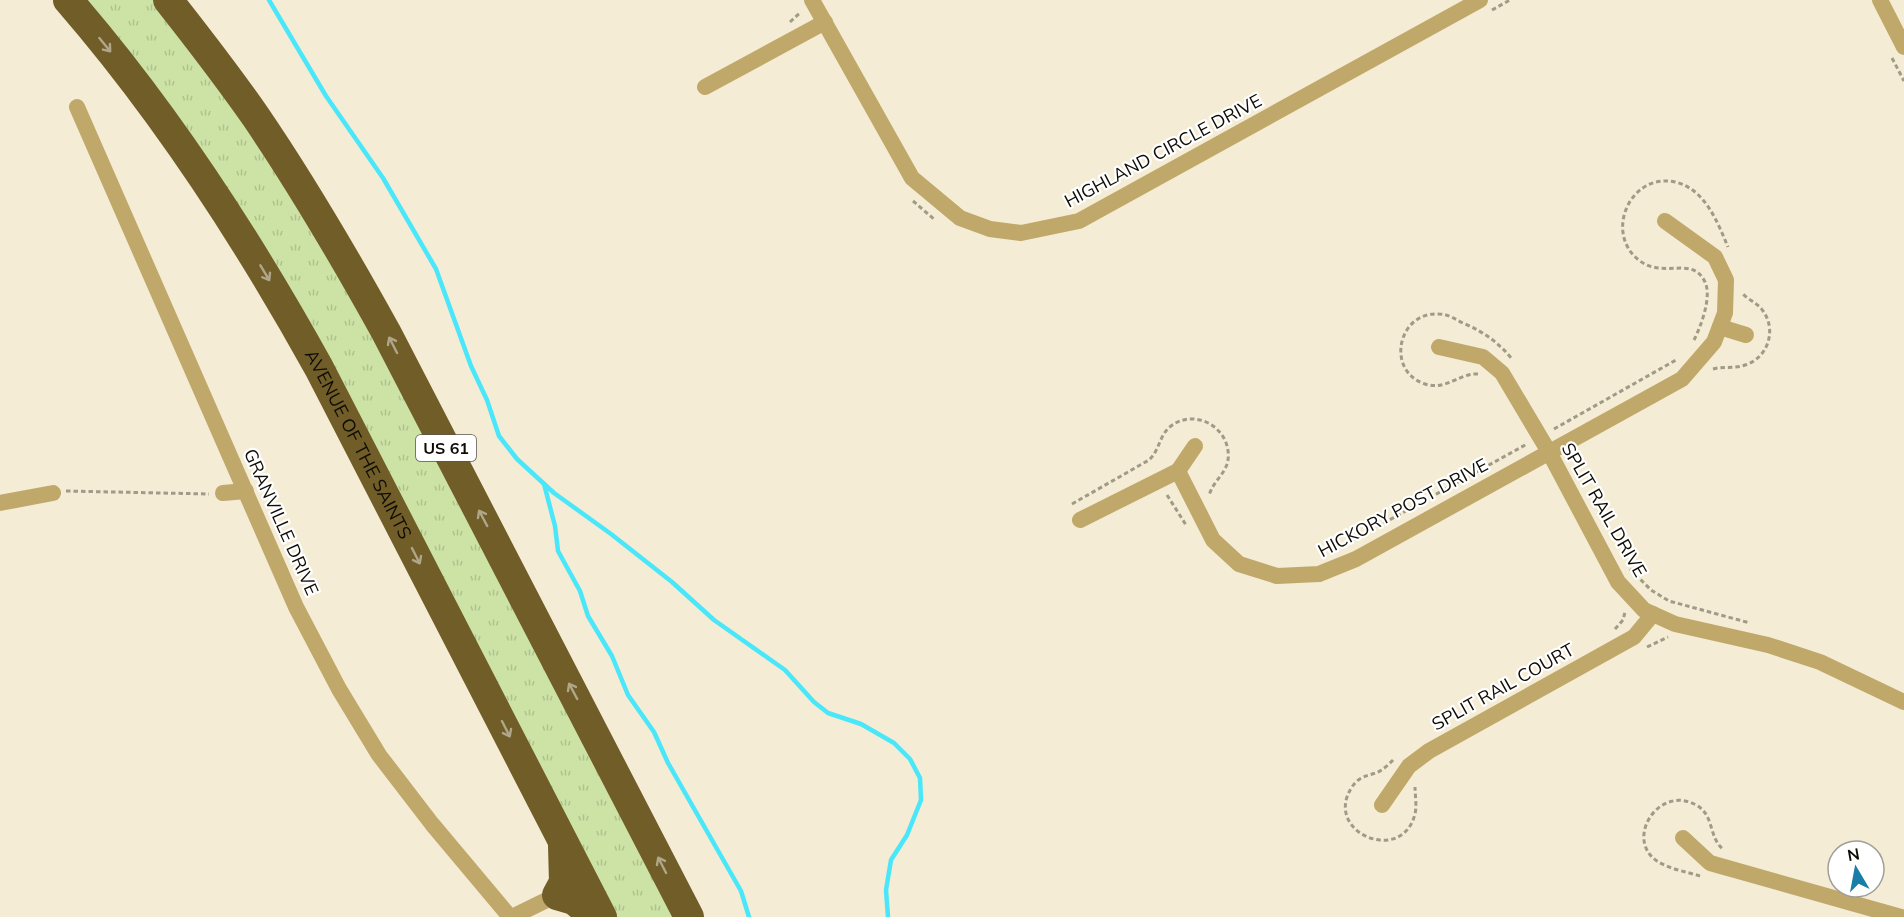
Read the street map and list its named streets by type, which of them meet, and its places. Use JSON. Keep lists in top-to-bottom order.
{
  "streets": {
    "highway": ["AVENUE OF THE SAINTS", "US 61"],
    "street": [
      "HIGHLAND CIRCLE DRIVE",
      "HICKORY POST DRIVE",
      "SPLIT RAIL DRIVE",
      "GRANVILLE DRIVE",
      "SPLIT RAIL COURT"
    ]
  },
  "crossings": [
    ["HICKORY POST DRIVE", "SPLIT RAIL DRIVE"],
    ["SPLIT RAIL DRIVE", "SPLIT RAIL COURT"]
  ],
  "north": "top"
}
